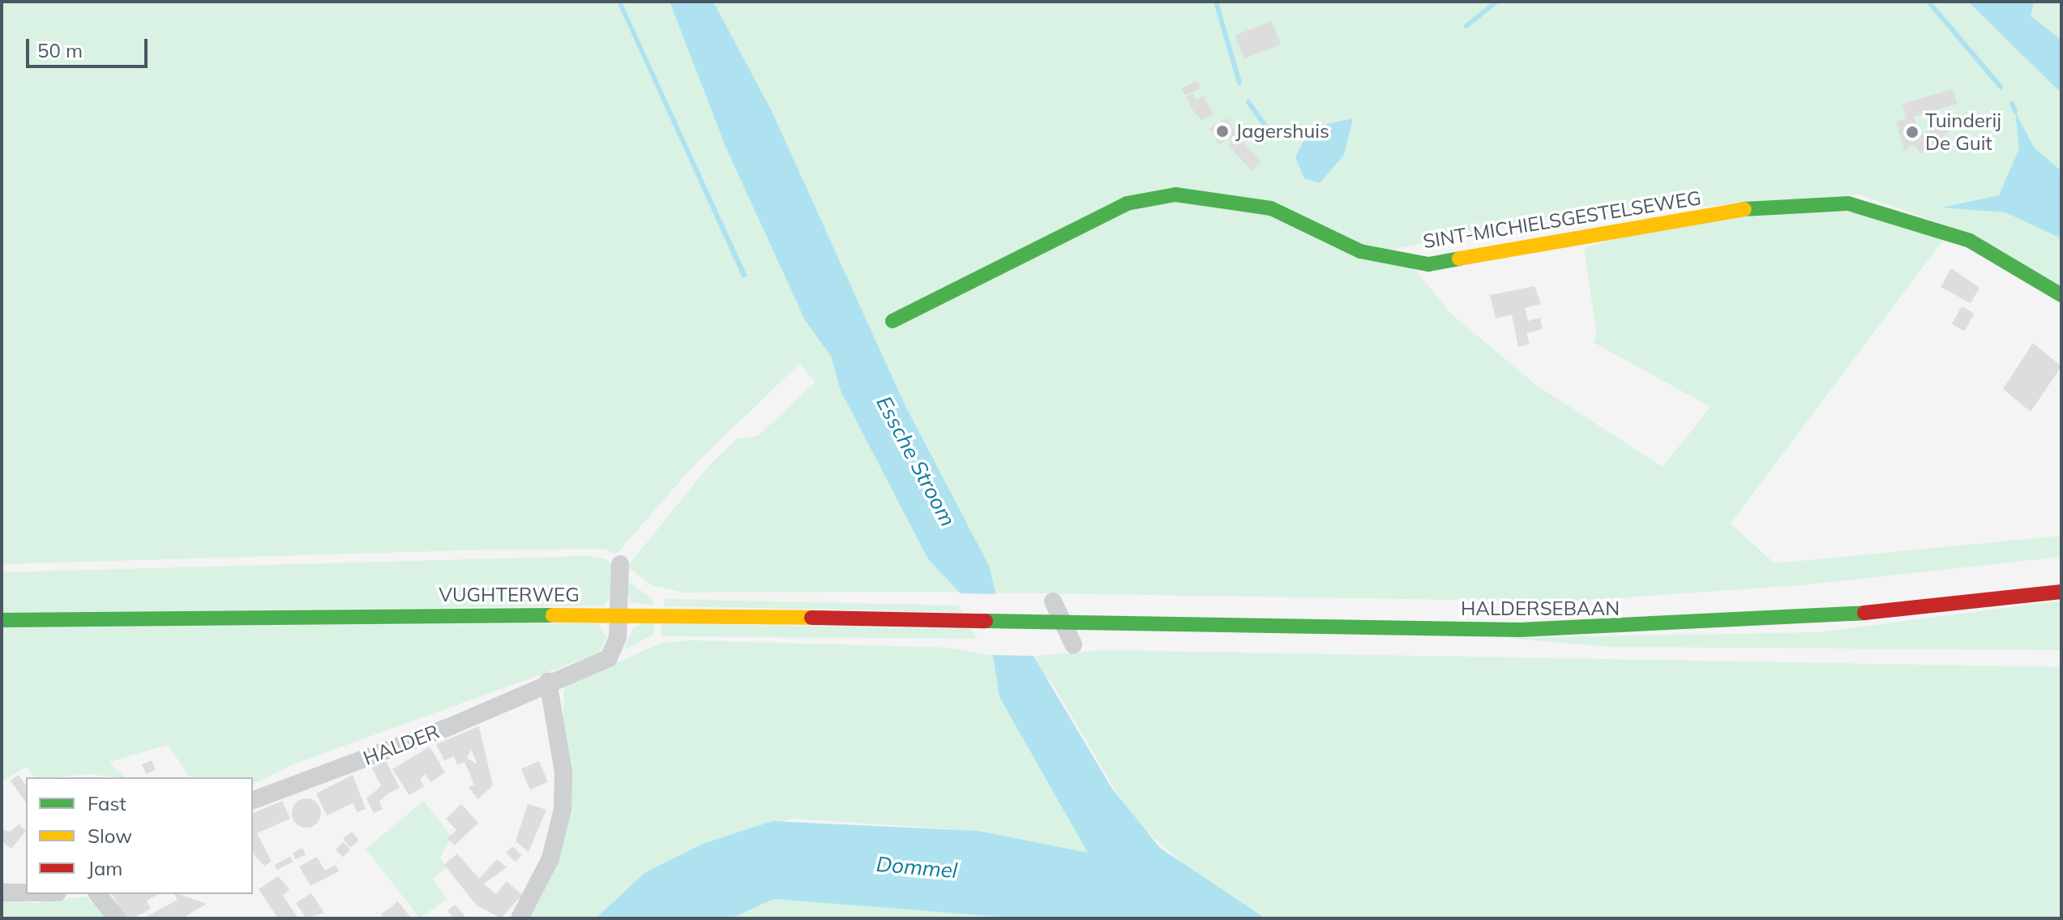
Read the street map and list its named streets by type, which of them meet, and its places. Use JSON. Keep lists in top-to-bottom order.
{
  "streets": {
    "main road": ["SINT-MICHIELSGESTELSEWEG", "VUGHTERWEG", "HALDERSEBAAN"],
    "street": ["HALDER"]
  },
  "crossings": [
    ["VUGHTERWEG", "HALDERSEBAAN"],
    ["VUGHTERWEG", "HALDER"]
  ],
  "water": ["Essche Stroom", "Dommel"],
  "places": ["Jagershuis", "Tuinderij De Guit"],
  "legend": ["Fast", "Slow", "Jam"],
  "scale_bar": "50 m"
}
